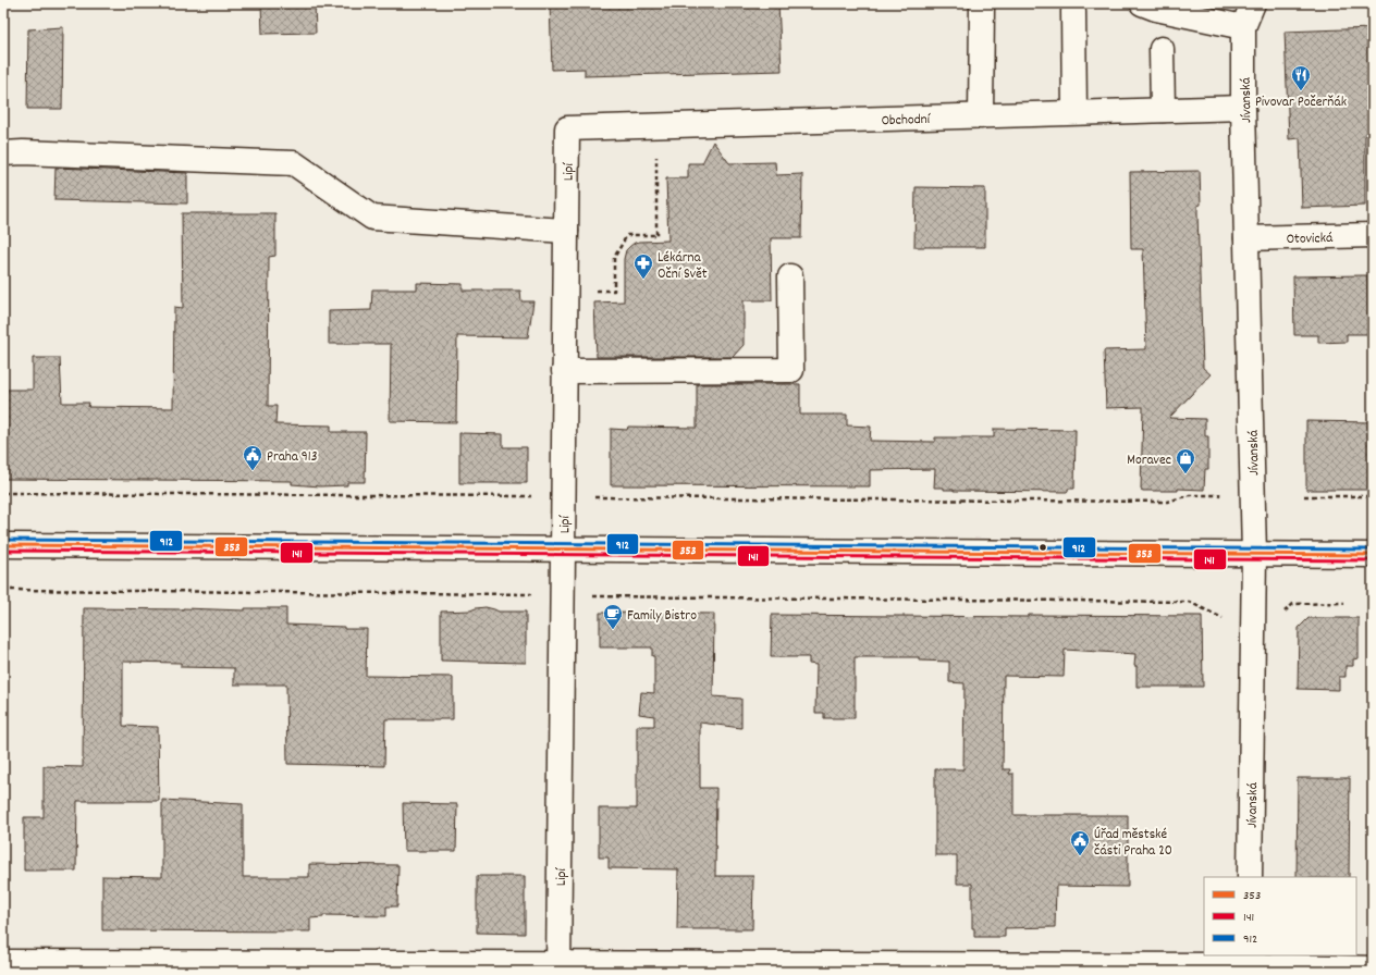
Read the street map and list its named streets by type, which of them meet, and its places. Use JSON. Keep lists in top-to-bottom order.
{
  "streets": {
    "street": [
      "Jívanská",
      "Obchodní",
      "Lipí",
      "Otovická"
    ]
  },
  "crossings": [
    ["Jívanská", "Obchodní"],
    ["Jívanská", "Otovická"],
    ["Obchodní", "Lipí"]
  ],
  "places": {
    "restaurant": ["Pivovar Počerňák"],
    "pharmacy": ["Lékárna Oční Svět"],
    "public building": ["Praha 913", "Úřad městské části Praha 20"],
    "shop": ["Moravec"],
    "cafe": ["Family Bistro"]
  },
  "lines": ["transit line 912", "transit line 353", "transit line 141"],
  "legend": ["353", "141", "912"]
}
